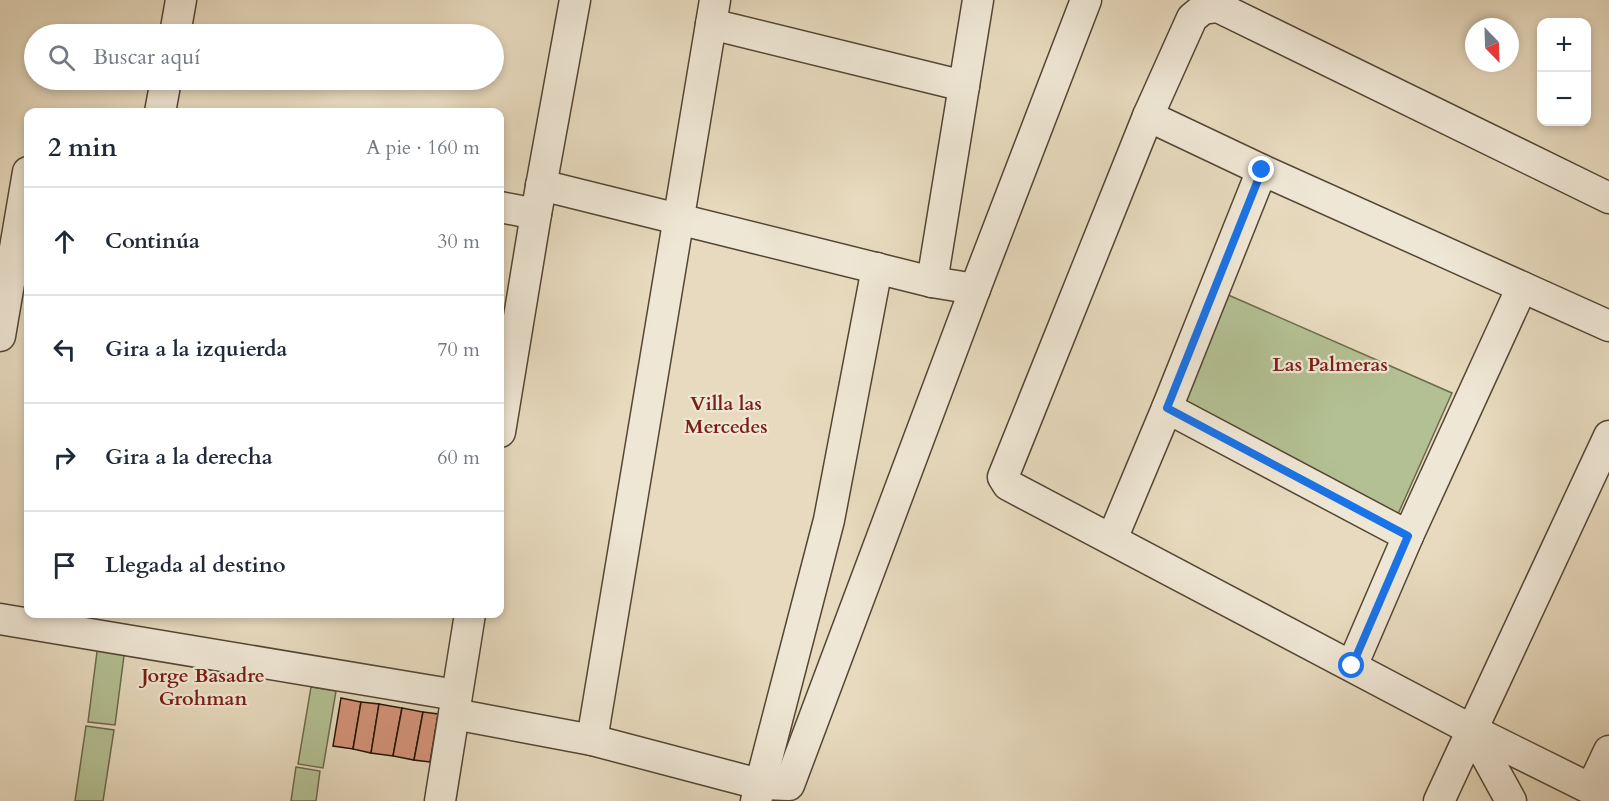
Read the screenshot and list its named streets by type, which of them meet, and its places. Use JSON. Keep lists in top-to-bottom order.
{
  "districts": ["Las Palmeras", "Villa las Mercedes", "Jorge Basadre Grohman"],
  "north": "bottom right",
  "page": {
    "map_buttons": ["+", "−"],
    "search": "Buscar aquí",
    "heading": ["2 min", "A pie · 160 m"],
    "list": [
      ["Continúa", "30 m"],
      ["Gira a la izquierda", "70 m"],
      ["Gira a la derecha", "60 m"],
      "Llegada al destino"
    ]
  }
}
